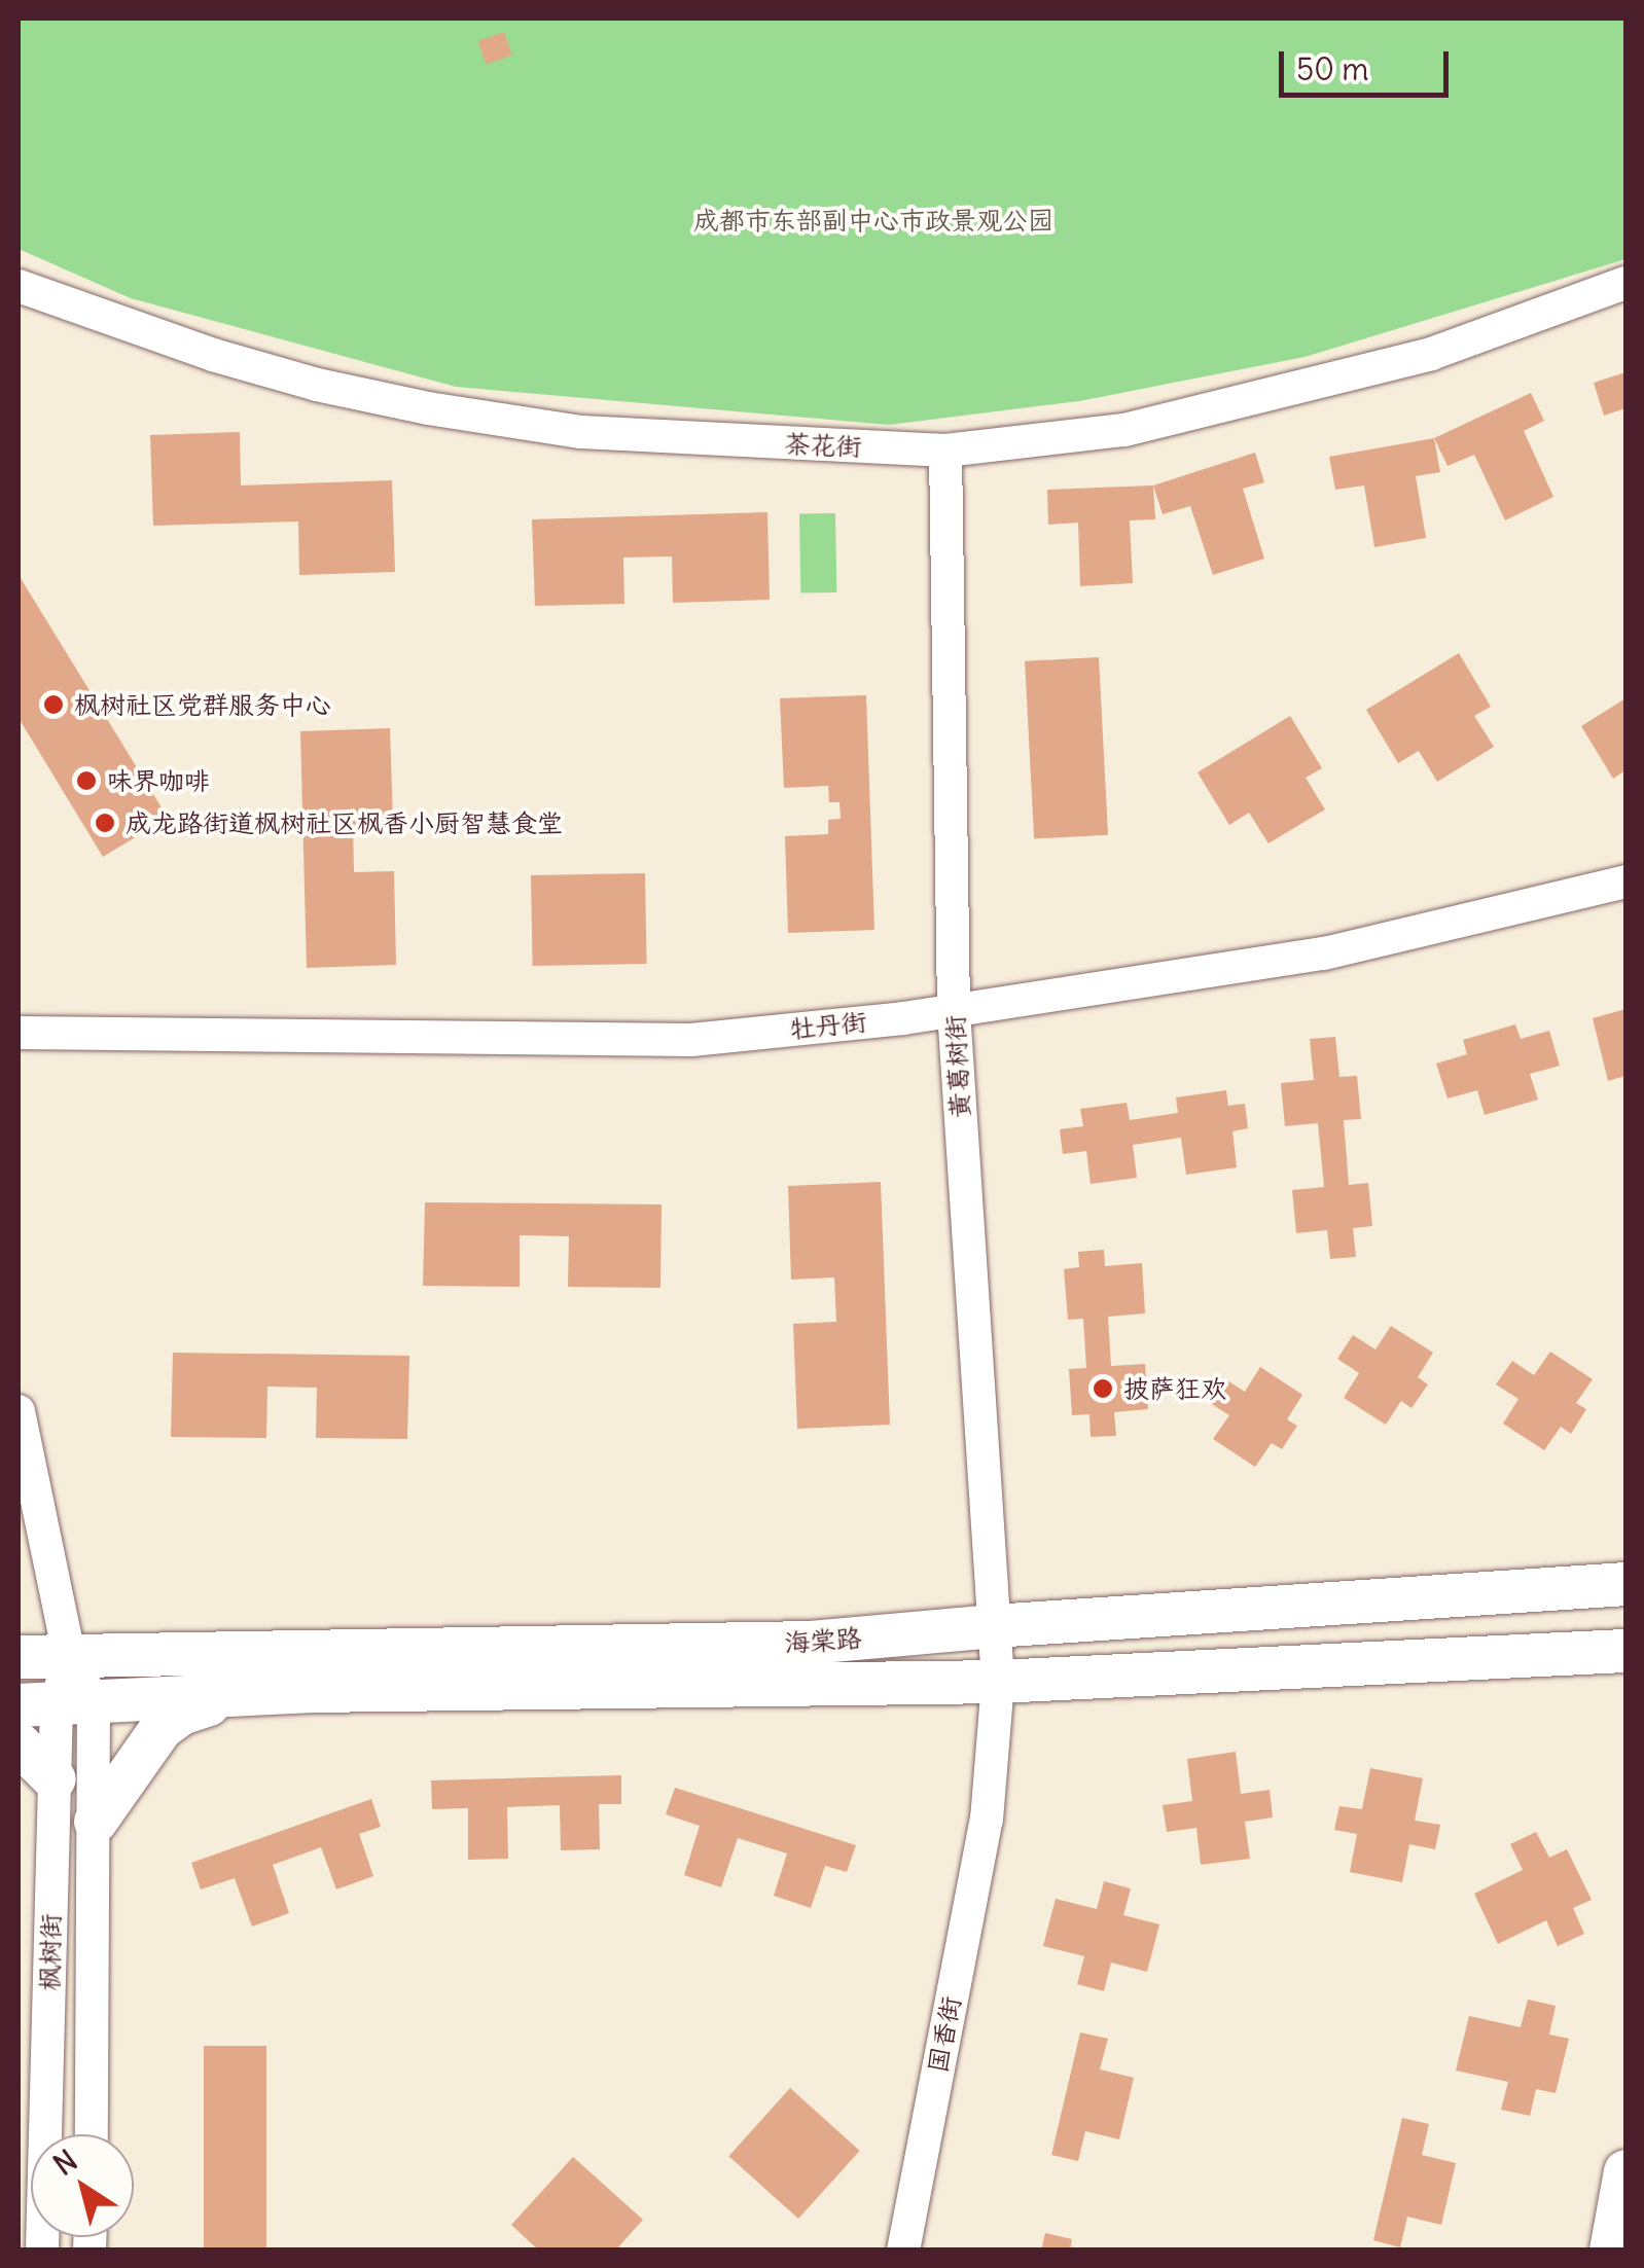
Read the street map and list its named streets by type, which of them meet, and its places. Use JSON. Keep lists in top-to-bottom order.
{
  "streets": {
    "main road": ["海棠路"],
    "street": [
      "茶花街",
      "牡丹街",
      "黄葛树街",
      "枫树街",
      "国香街"
    ]
  },
  "crossings": [
    ["茶花街", "黄葛树街"],
    ["牡丹街", "黄葛树街"],
    ["黄葛树街", "海棠路"],
    ["黄葛树街", "国香街"],
    ["海棠路", "枫树街"],
    ["海棠路", "国香街"]
  ],
  "parks": ["成都市东部副中心市政景观公园"],
  "places": [
    "枫树社区党群服务中心",
    "味界咖啡",
    "成龙路街道枫树社区枫香小厨智慧食堂",
    "披萨狂欢"
  ],
  "scale_bar": "50 m",
  "north": "top left"
}
